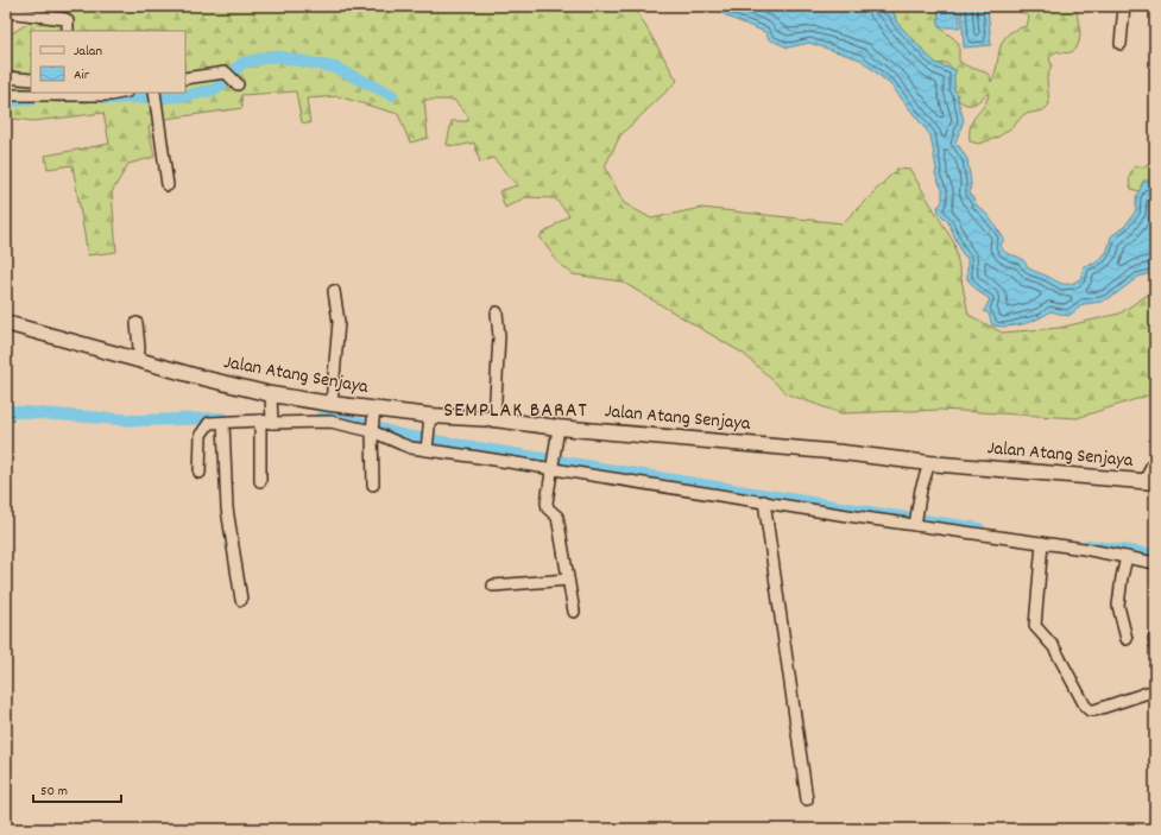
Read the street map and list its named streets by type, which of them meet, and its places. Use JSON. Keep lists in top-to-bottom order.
{
  "streets": {
    "main road": ["Jalan Atang Senjaya"]
  },
  "districts": ["SEMPLAK BARAT"],
  "legend": ["Jalan", "Air"],
  "scale_bar": "50 m"
}
